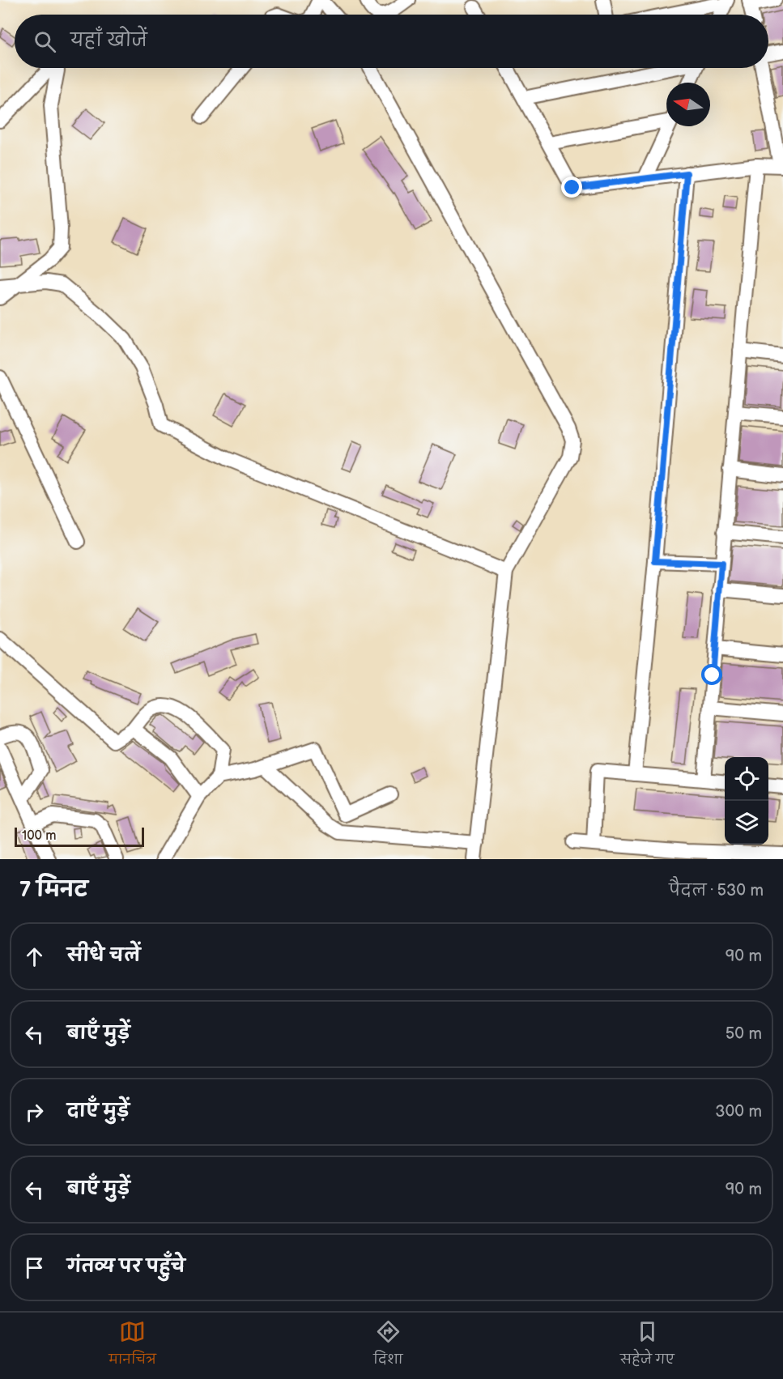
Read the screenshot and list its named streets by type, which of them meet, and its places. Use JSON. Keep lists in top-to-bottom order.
{
  "scale_bar": "100 m",
  "north": "left",
  "page": {
    "search": "यहाँ खोजें",
    "scale": "100 m",
    "heading": ["7 मिनट", "पैदल · 530 m"],
    "list": [
      ["सीधे चलें", "90 m"],
      ["बाएँ मुड़ें", "50 m"],
      ["दाएँ मुड़ें", "300 m"],
      ["बाएँ मुड़ें", "90 m"],
      "गंतव्य पर पहुँचे"
    ],
    "nav": ["मानचित्र", "दिशा", "सहेजे गए"]
  }
}
